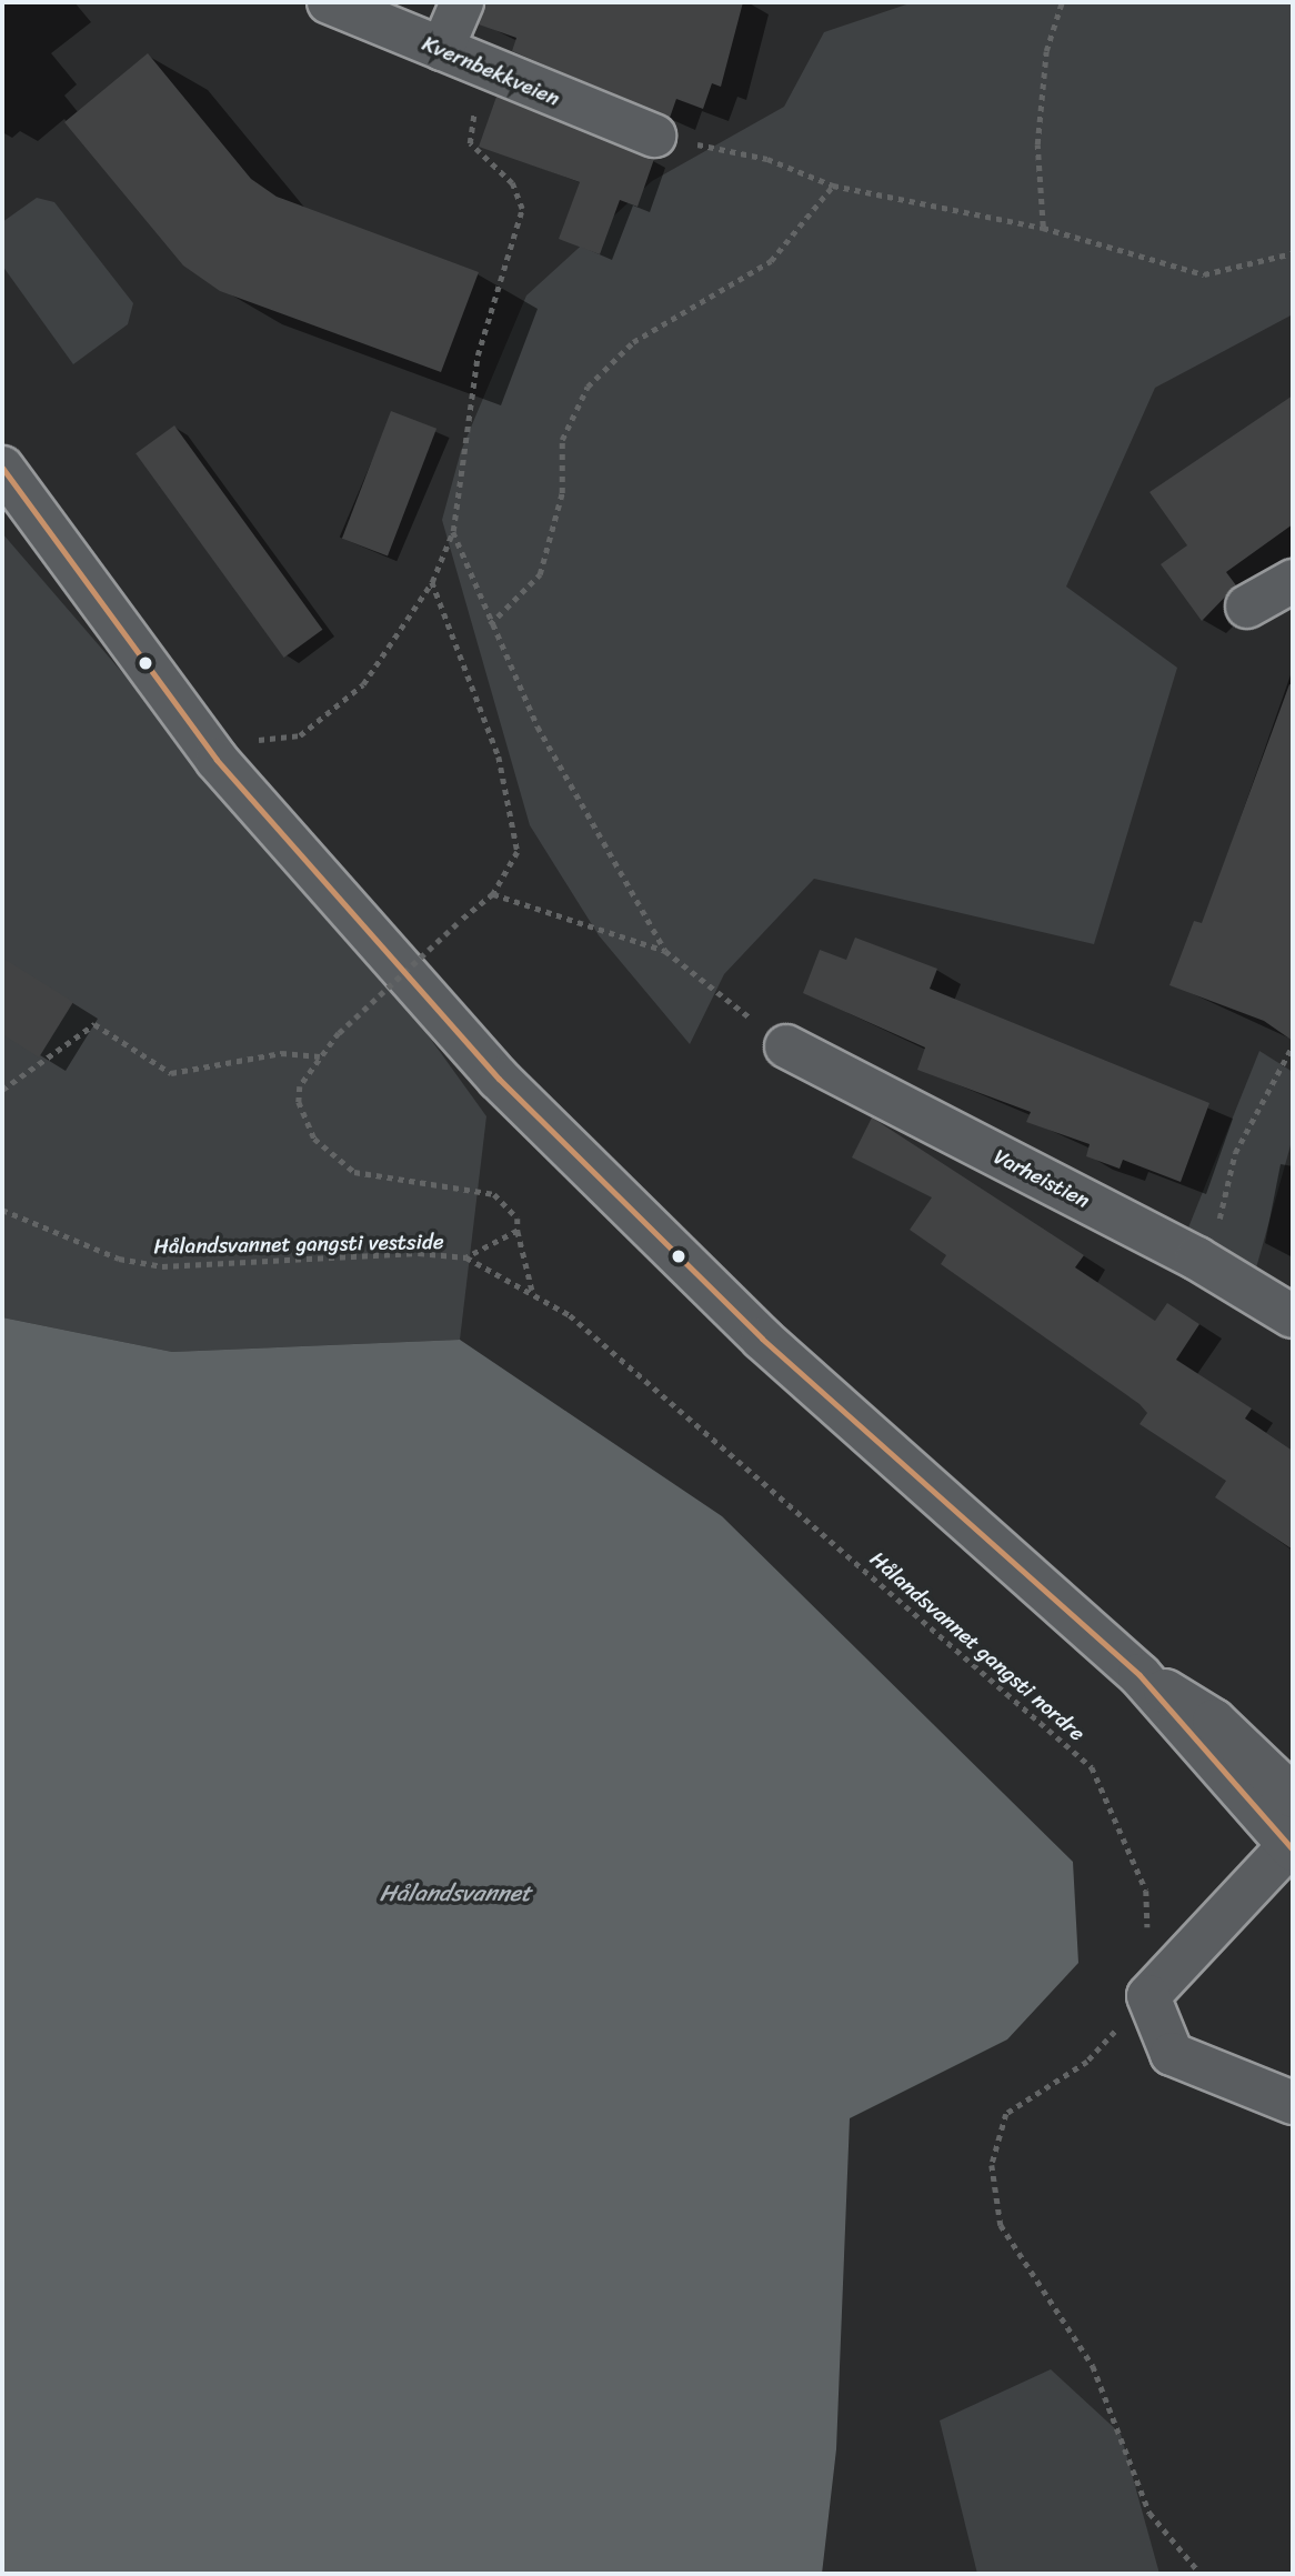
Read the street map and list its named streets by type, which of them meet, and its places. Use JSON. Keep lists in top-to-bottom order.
{
  "streets": {
    "main road": ["Kvernbekkveien", "Varheistien"],
    "path": ["Hålandsvannet gangsti vestside", "Hålandsvannet gangsti nordre"]
  },
  "crossings": [
    ["Hålandsvannet gangsti vestside", "Hålandsvannet gangsti nordre"]
  ],
  "water": ["Hålandsvannet"]
}
